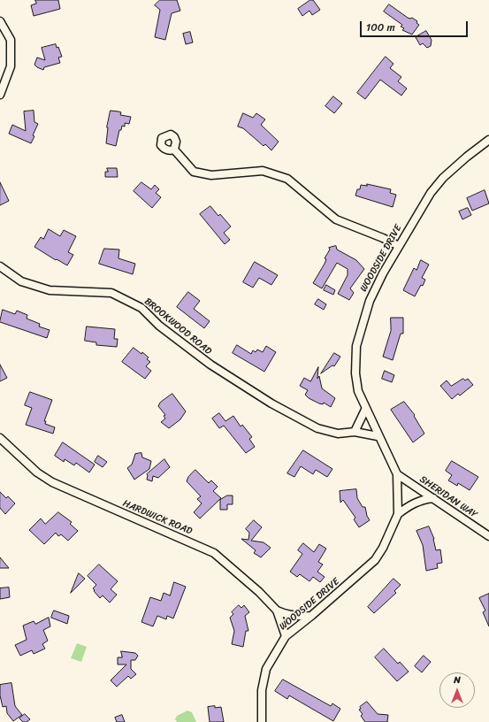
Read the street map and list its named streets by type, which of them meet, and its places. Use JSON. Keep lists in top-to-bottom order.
{
  "streets": {
    "street": [
      "WOODSIDE DRIVE",
      "BROOKWOOD ROAD",
      "SHERIDAN WAY",
      "HARDWICK ROAD"
    ]
  },
  "crossings": [
    ["WOODSIDE DRIVE", "BROOKWOOD ROAD"],
    ["WOODSIDE DRIVE", "SHERIDAN WAY"],
    ["WOODSIDE DRIVE", "HARDWICK ROAD"]
  ],
  "scale_bar": "100 m",
  "north": "top"
}
